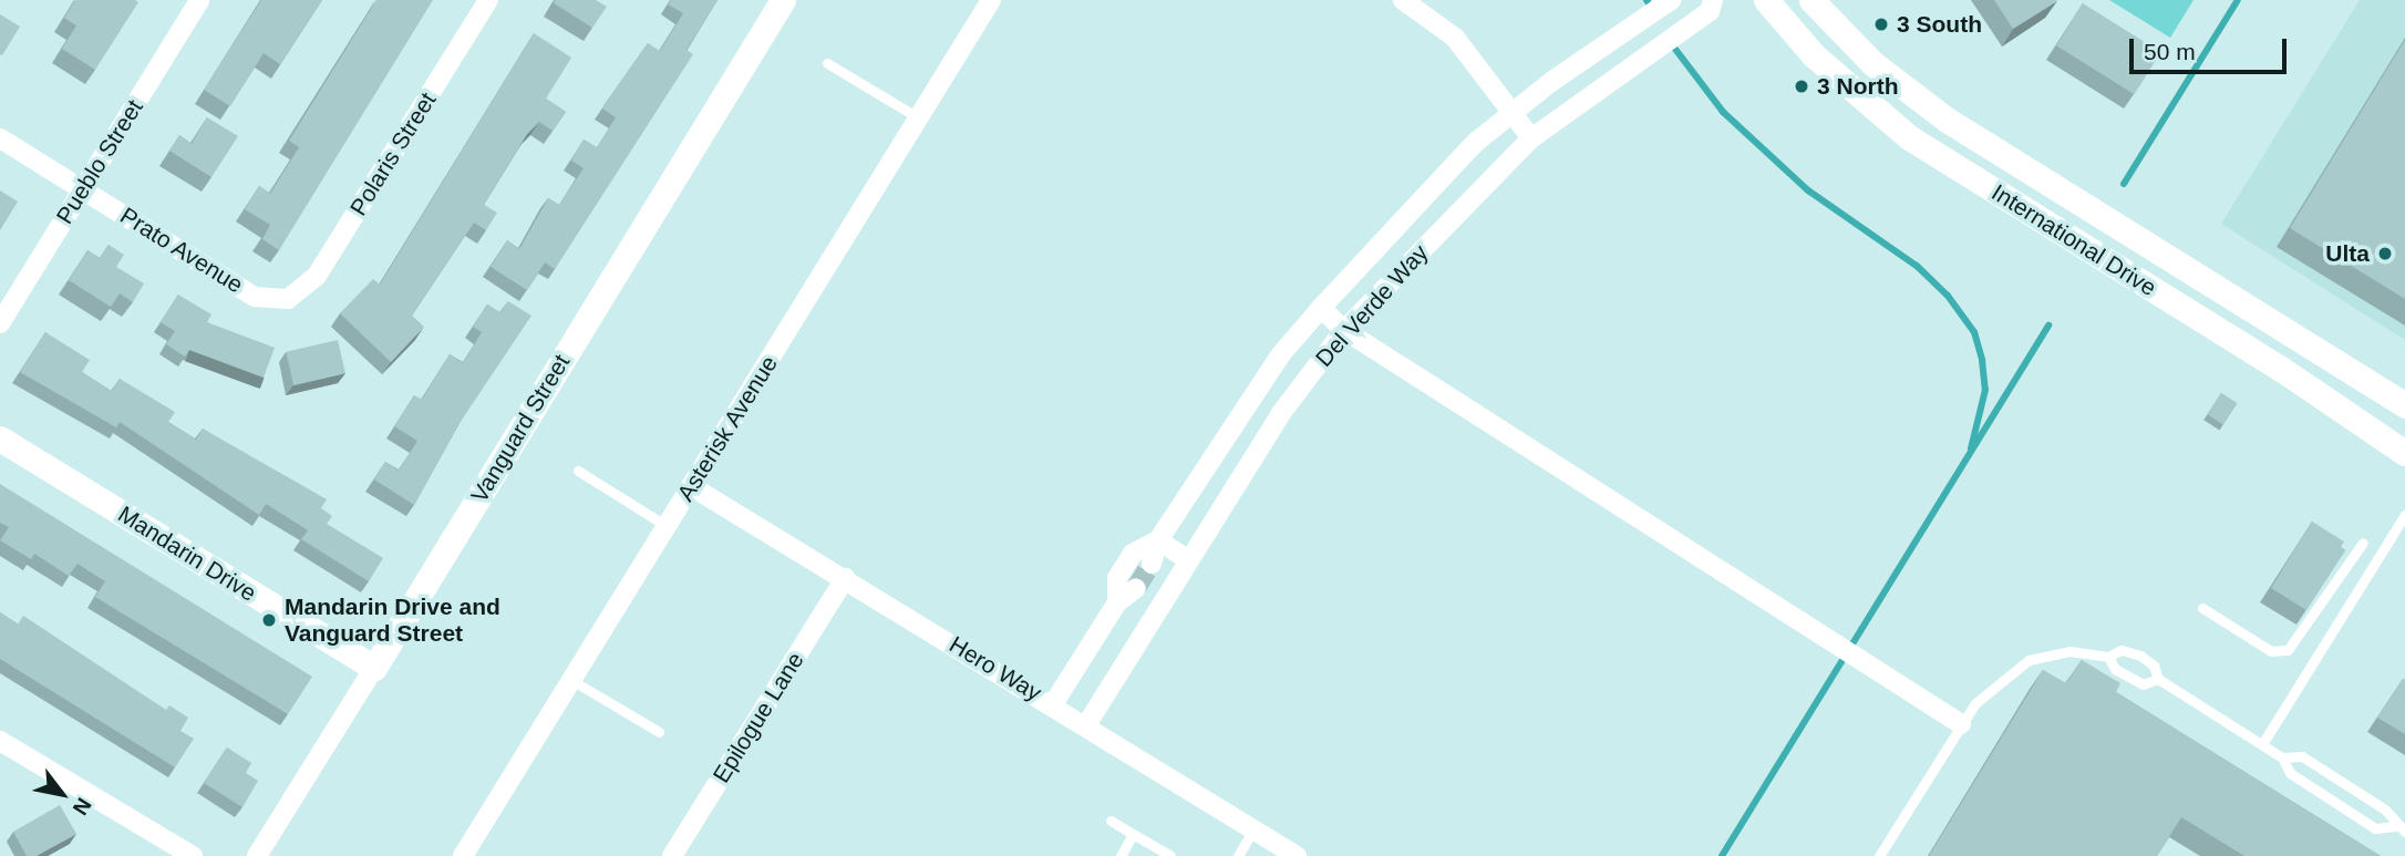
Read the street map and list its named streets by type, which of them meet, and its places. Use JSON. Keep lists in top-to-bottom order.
{
  "streets": {
    "street": [
      "Polaris Street",
      "Pueblo Street",
      "International Drive",
      "Prato Avenue",
      "Del Verde Way",
      "Vanguard Street",
      "Asterisk Avenue",
      "Mandarin Drive",
      "Hero Way",
      "Epilogue Lane"
    ]
  },
  "crossings": [
    ["Polaris Street", "Prato Avenue"],
    ["Pueblo Street", "Prato Avenue"],
    ["Del Verde Way", "Hero Way"],
    ["Vanguard Street", "Mandarin Drive"],
    ["Asterisk Avenue", "Hero Way"],
    ["Hero Way", "Epilogue Lane"]
  ],
  "places": [
    "3 South",
    "3 North",
    "Ulta",
    "Mandarin Drive and Vanguard Street"
  ],
  "scale_bar": "50 m",
  "north": "bottom right"
}
